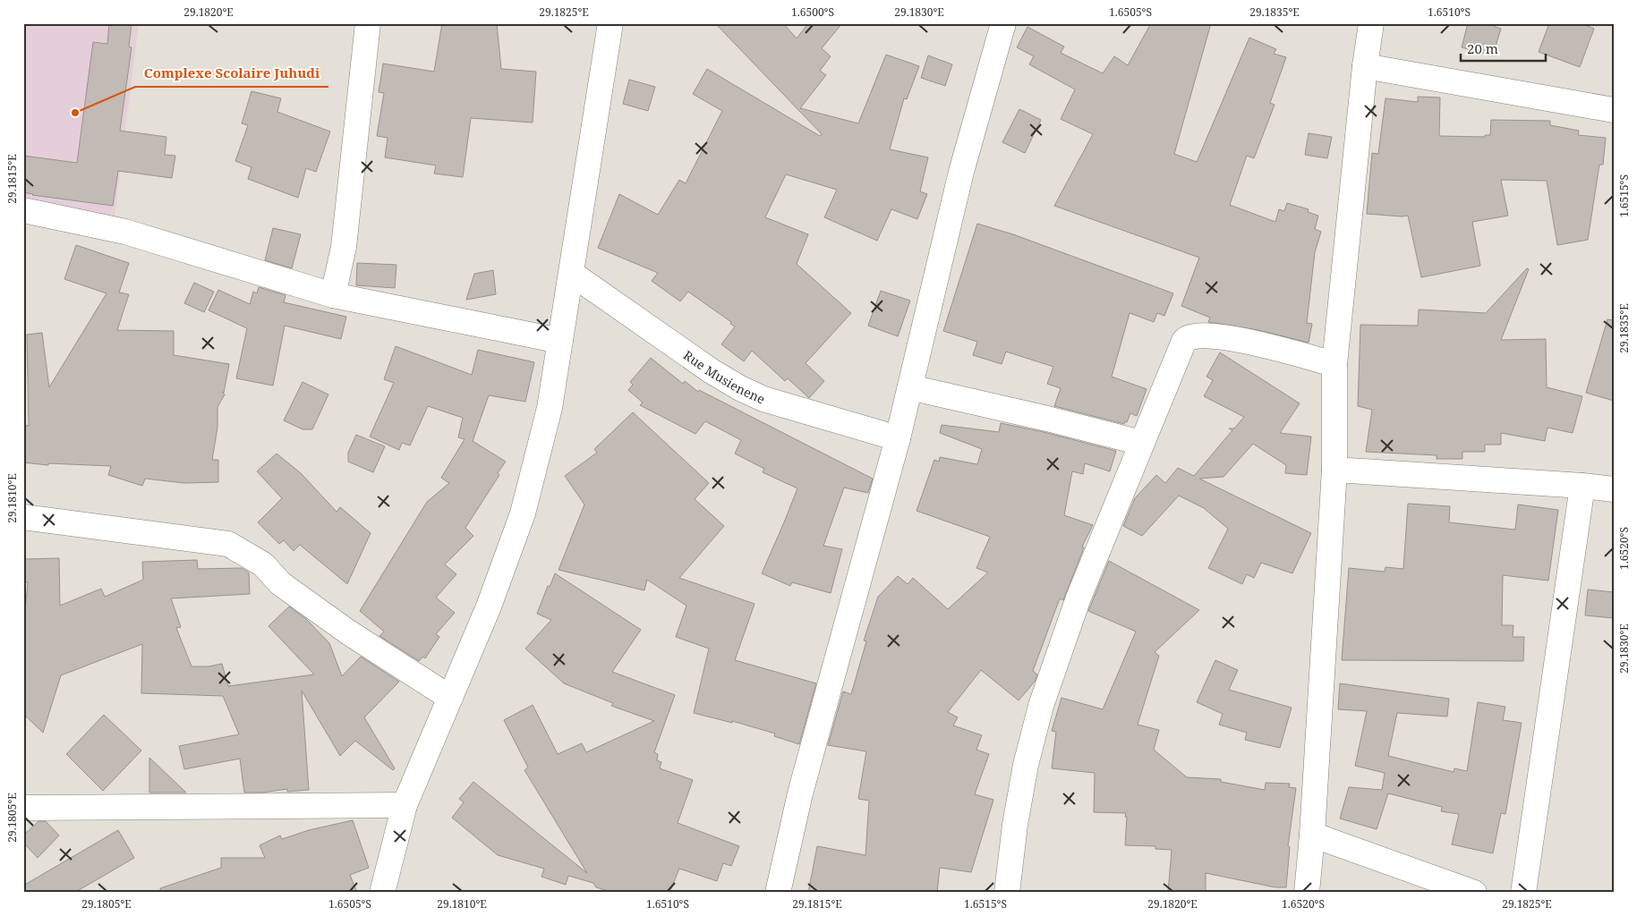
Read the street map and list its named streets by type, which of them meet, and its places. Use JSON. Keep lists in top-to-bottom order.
{
  "streets": {
    "street": ["Rue Musienene"]
  },
  "places": ["Complexe Scolaire Juhudi"],
  "scale_bar": "20 m",
  "coordinates": [
    "29.1820°E",
    "29.1825°E",
    "1.6500°S",
    "29.1830°E",
    "1.6505°S",
    "29.1835°E",
    "1.6510°S",
    "29.1815°E",
    "1.6515°S",
    "29.1810°E",
    "1.6520°S",
    "29.1805°E"
  ]
}
